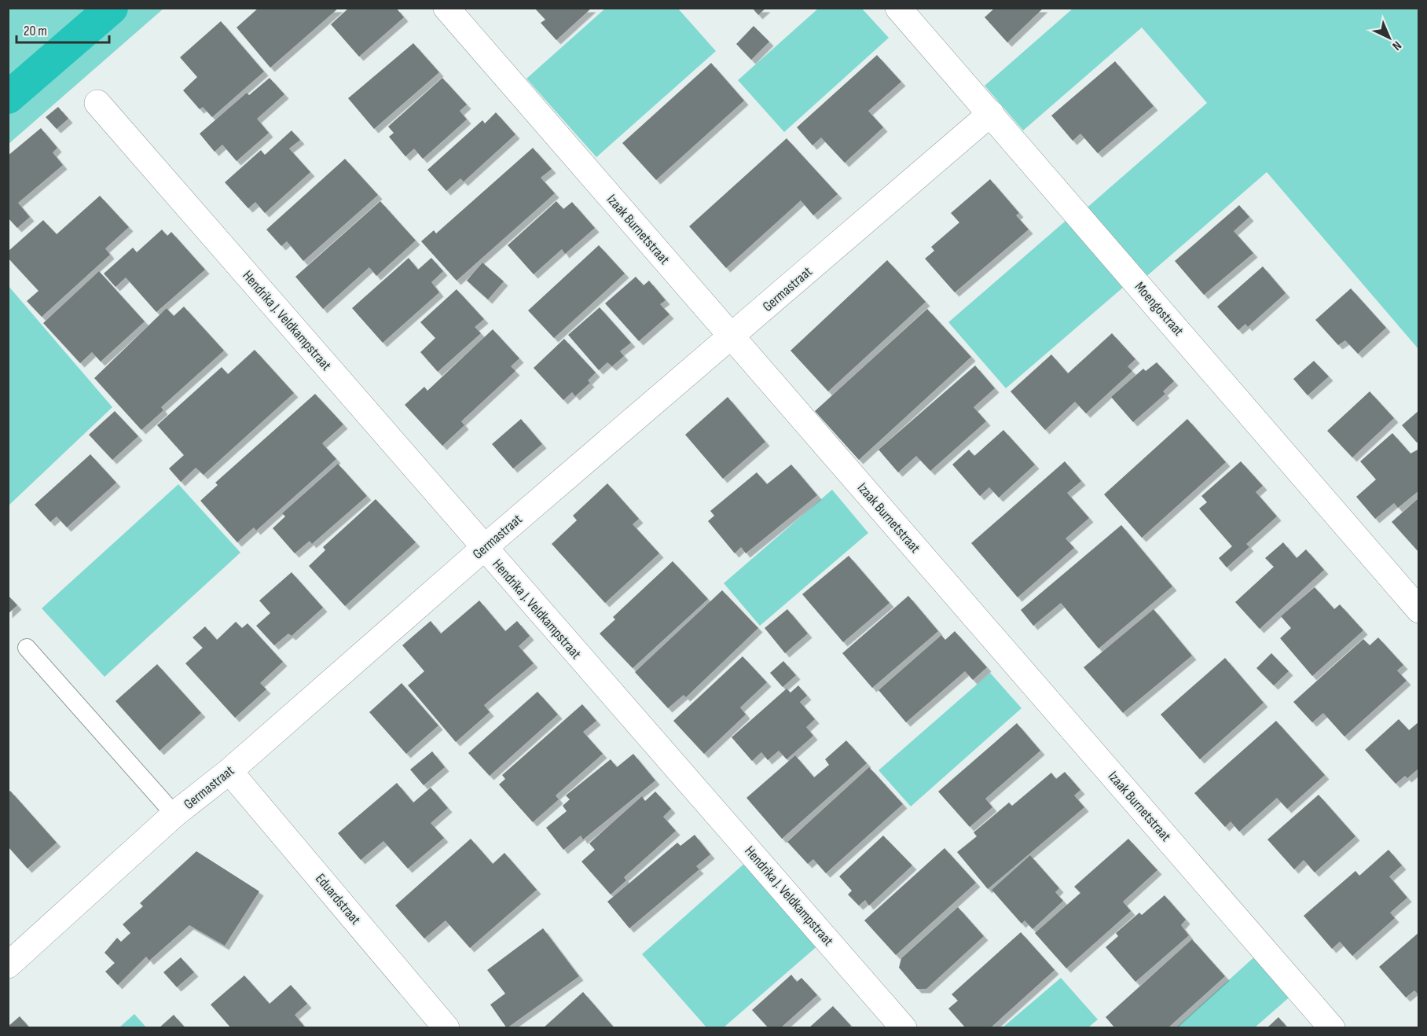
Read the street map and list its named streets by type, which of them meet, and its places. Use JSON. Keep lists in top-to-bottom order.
{
  "streets": {
    "street": [
      "Izaak Burnetstraat",
      "Germastraat",
      "Moengostraat",
      "Hendrika J. Veldkampstraat",
      "Eduardstraat"
    ]
  },
  "crossings": [
    ["Izaak Burnetstraat", "Germastraat"],
    ["Germastraat", "Moengostraat"],
    ["Germastraat", "Hendrika J. Veldkampstraat"],
    ["Germastraat", "Eduardstraat"]
  ],
  "scale_bar": "20 m",
  "north": "bottom right"
}
